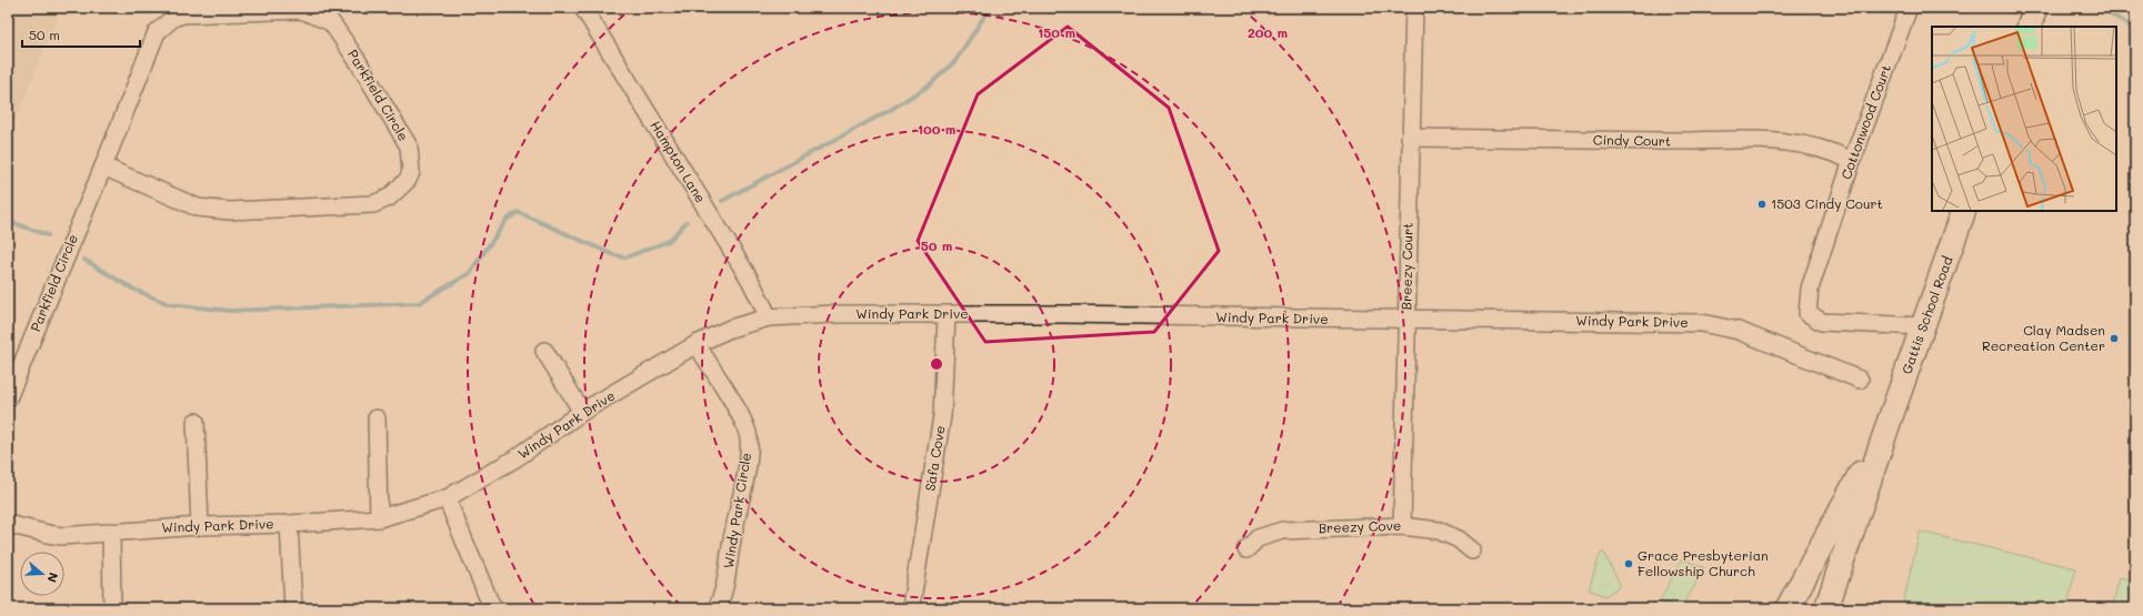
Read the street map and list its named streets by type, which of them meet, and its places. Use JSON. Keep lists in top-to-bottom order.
{
  "streets": {
    "main road": ["Gattis School Road"],
    "street": [
      "Parkfield Circle",
      "Cottonwood Court",
      "Cindy Court",
      "Hampton Lane",
      "Breezy Court",
      "Windy Park Drive",
      "Safa Cove",
      "Windy Park Circle",
      "Breezy Cove"
    ]
  },
  "crossings": [
    ["Cottonwood Court", "Cindy Court"],
    ["Cottonwood Court", "Gattis School Road"],
    ["Cindy Court", "Breezy Court"],
    ["Hampton Lane", "Windy Park Drive"],
    ["Breezy Court", "Windy Park Drive"],
    ["Breezy Court", "Breezy Cove"],
    ["Windy Park Drive", "Safa Cove"],
    ["Windy Park Drive", "Windy Park Circle"]
  ],
  "places": ["1503 Cindy Court", "Clay Madsen Recreation Center", "Grace Presbyterian Fellowship Church"],
  "scale_bar": "50 m",
  "north": "right",
  "rings": [
    "200 m",
    "150 m",
    "100 m",
    "50 m"
  ]
}
